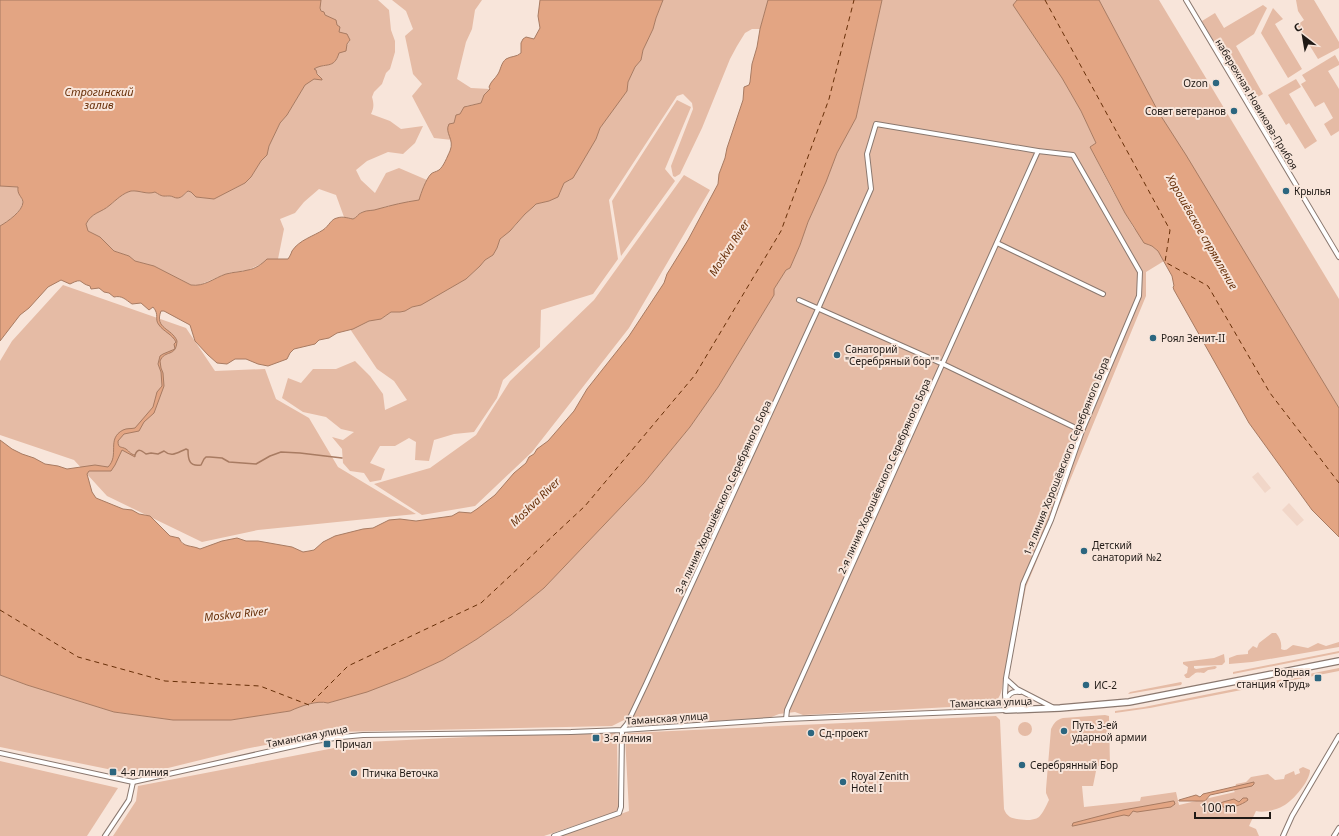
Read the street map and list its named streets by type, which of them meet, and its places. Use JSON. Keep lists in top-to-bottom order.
{
  "streets": {
    "street": [
      "набережная Новикова-Прибоя",
      "1-я линия Хорошёвского Серебряного Бора",
      "2-я линия Хорошёвского Серебряного Бора",
      "3-я линия Хорошёвского Серебряного Бора",
      "Таманская улица"
    ]
  },
  "crossings": [
    ["1-я линия Хорошёвского Серебряного Бора", "2-я линия Хорошёвского Серебряного Бора"],
    ["1-я линия Хорошёвского Серебряного Бора", "3-я линия Хорошёвского Серебряного Бора"],
    ["1-я линия Хорошёвского Серебряного Бора", "Таманская улица"],
    ["2-я линия Хорошёвского Серебряного Бора", "3-я линия Хорошёвского Серебряного Бора"],
    ["2-я линия Хорошёвского Серебряного Бора", "Таманская улица"],
    ["3-я линия Хорошёвского Серебряного Бора", "Таманская улица"]
  ],
  "water": ["Строгинский залив", "Хорошёвское спрямление", "Moskva River"],
  "places": {
    "other": [
      "Ozon",
      "Совет ветеранов",
      "Крылья",
      "Роял Зенит-II",
      "Санаторий \"Серебряный бор\"\"",
      "Детский санаторий №2",
      "ИС-2",
      "Путь 3-ей ударной армии",
      "Сд-проект",
      "Серебрянный Бор",
      "Птичка Веточка",
      "Royal Zenith Hotel I"
    ],
    "transit": [
      "Водная станция «Труд»",
      "3-я линия",
      "Причал",
      "4-я линия"
    ]
  },
  "scale_bar": "100 m",
  "north": "top left"
}
